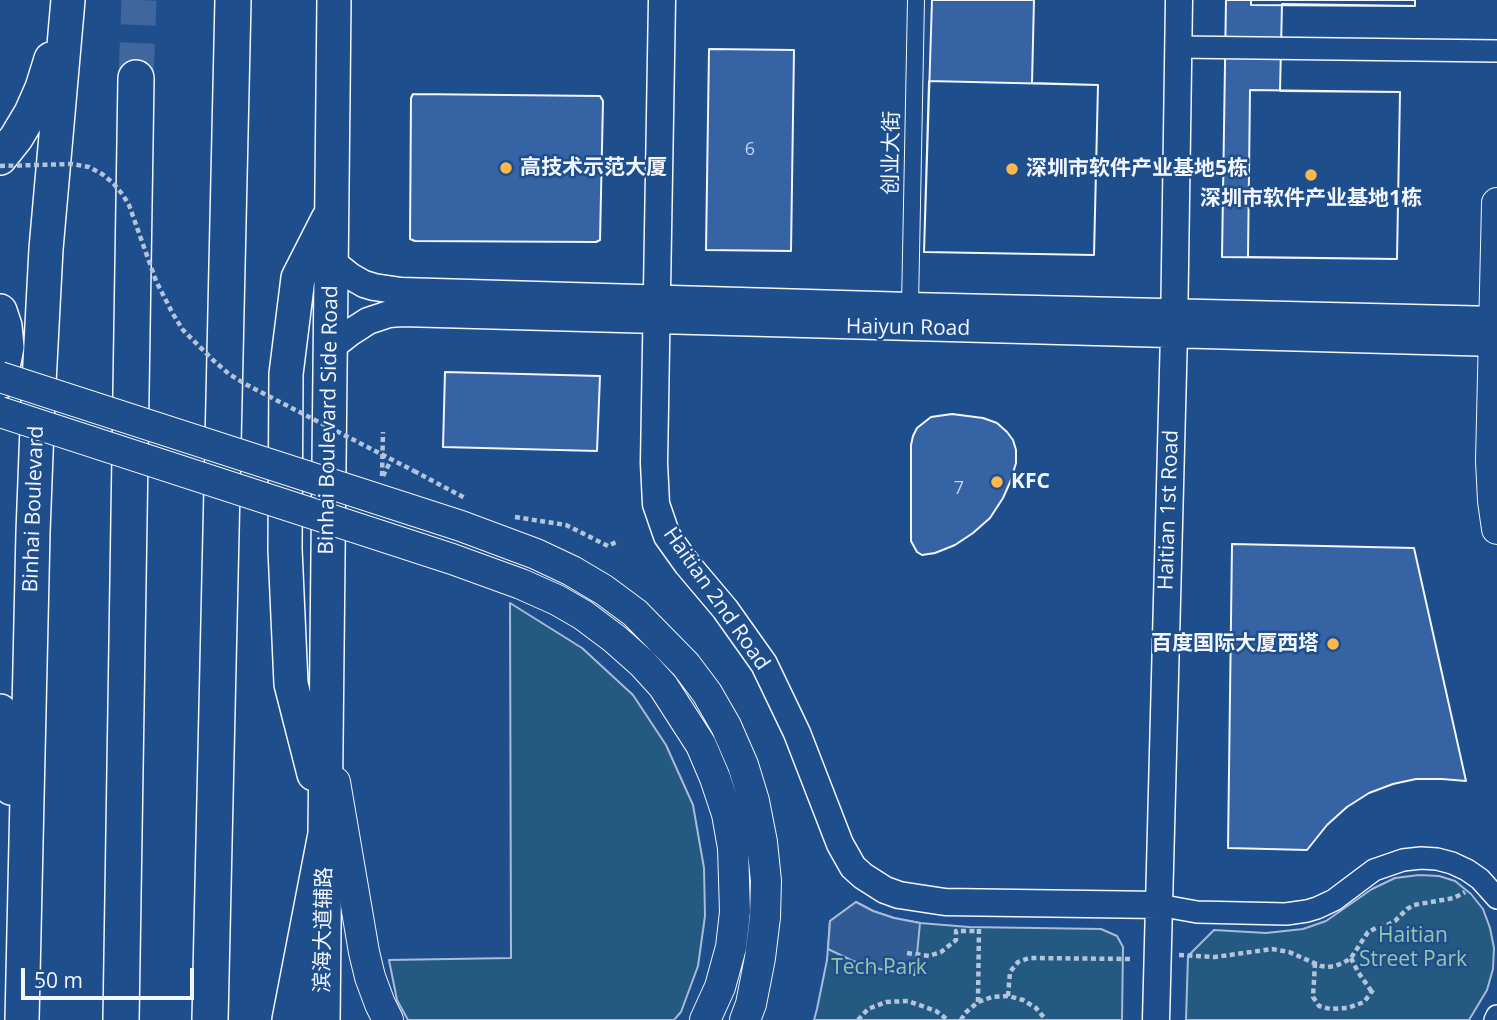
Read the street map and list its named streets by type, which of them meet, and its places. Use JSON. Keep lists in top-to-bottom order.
{
  "streets": {
    "main road": ["Binhai Boulevard Side Road", "Binhai Boulevard", "滨海大道辅路"],
    "street": [
      "创业大街",
      "Haiyun Road",
      "Haitian 1st Road",
      "Haitian 2nd Road"
    ]
  },
  "crossings": [
    ["创业大街", "Haiyun Road"],
    ["Haiyun Road", "Binhai Boulevard Side Road"],
    ["Haiyun Road", "Haitian 1st Road"],
    ["Haiyun Road", "Haitian 2nd Road"],
    ["Binhai Boulevard Side Road", "滨海大道辅路"],
    ["Haitian 1st Road", "Haitian 2nd Road"]
  ],
  "parks": ["Haitian Street Park", "Tech Park"],
  "places": [
    "高技术示范大厦",
    "深圳市软件产业基地5栋",
    "深圳市软件产业基地1栋",
    "KFC",
    "百度国际大厦西塔"
  ],
  "house_numbers": ["6", "7"],
  "scale_bar": "50 m"
}
